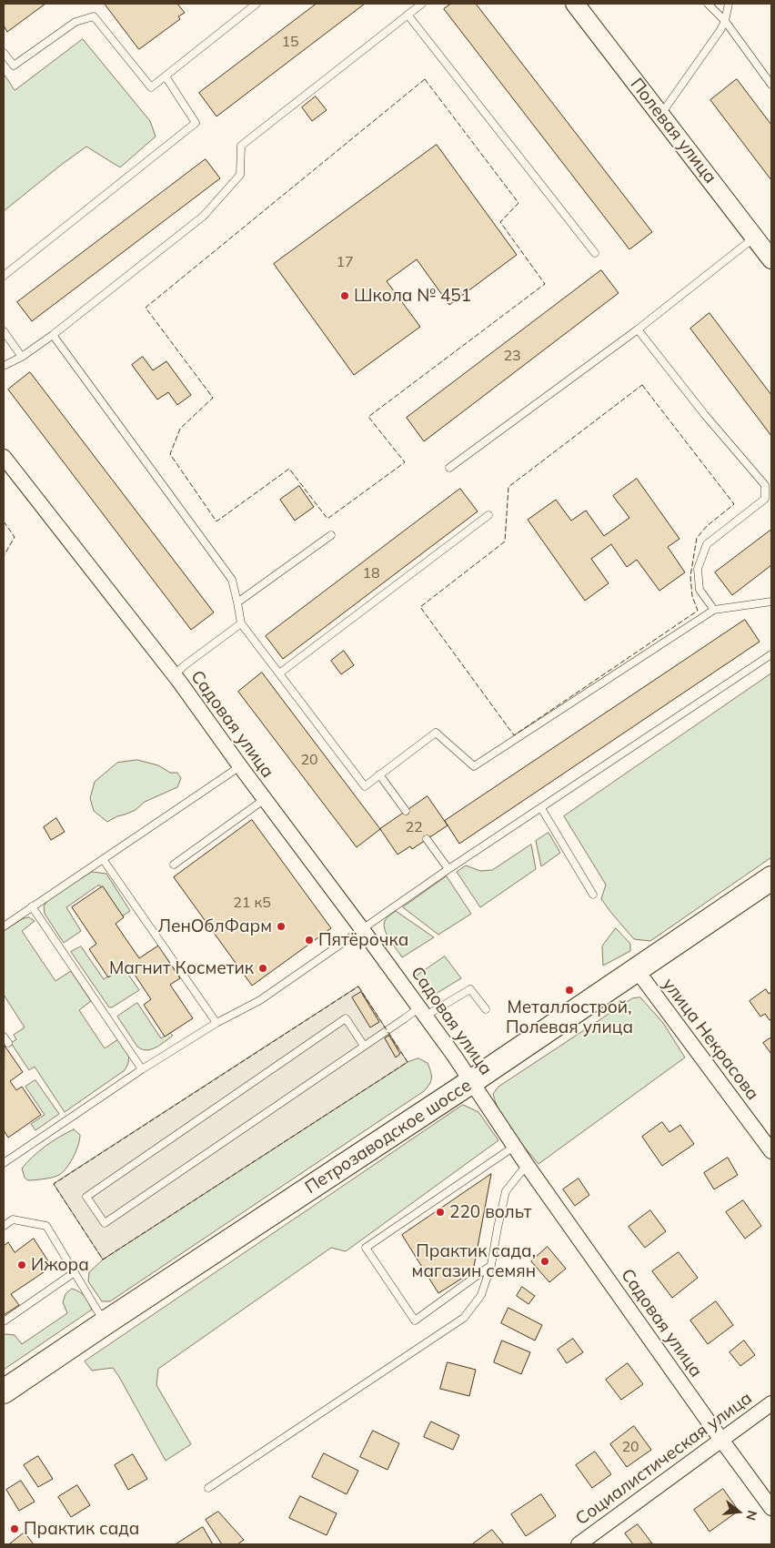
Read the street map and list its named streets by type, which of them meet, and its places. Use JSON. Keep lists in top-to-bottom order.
{
  "streets": {
    "main road": ["Петрозаводское шоссе"],
    "street": [
      "Полевая улица",
      "Садовая улица",
      "улица Некрасова",
      "Социалистическая улица"
    ]
  },
  "crossings": [
    ["Садовая улица", "Петрозаводское шоссе"],
    ["Садовая улица", "Социалистическая улица"],
    ["улица Некрасова", "Петрозаводское шоссе"]
  ],
  "places": [
    "Школа № 451",
    "ЛенОблФарм",
    "Пятёрочка",
    "Магнит Косметик",
    "Металлострой, Полевая улица",
    "220 вольт",
    "Практик сада, магазин семян",
    "Ижора",
    "Практик сада"
  ],
  "house_numbers": [
    "15",
    "17",
    "23",
    "18",
    "20",
    "22",
    "21 к5",
    "20"
  ],
  "north": "right"
}
